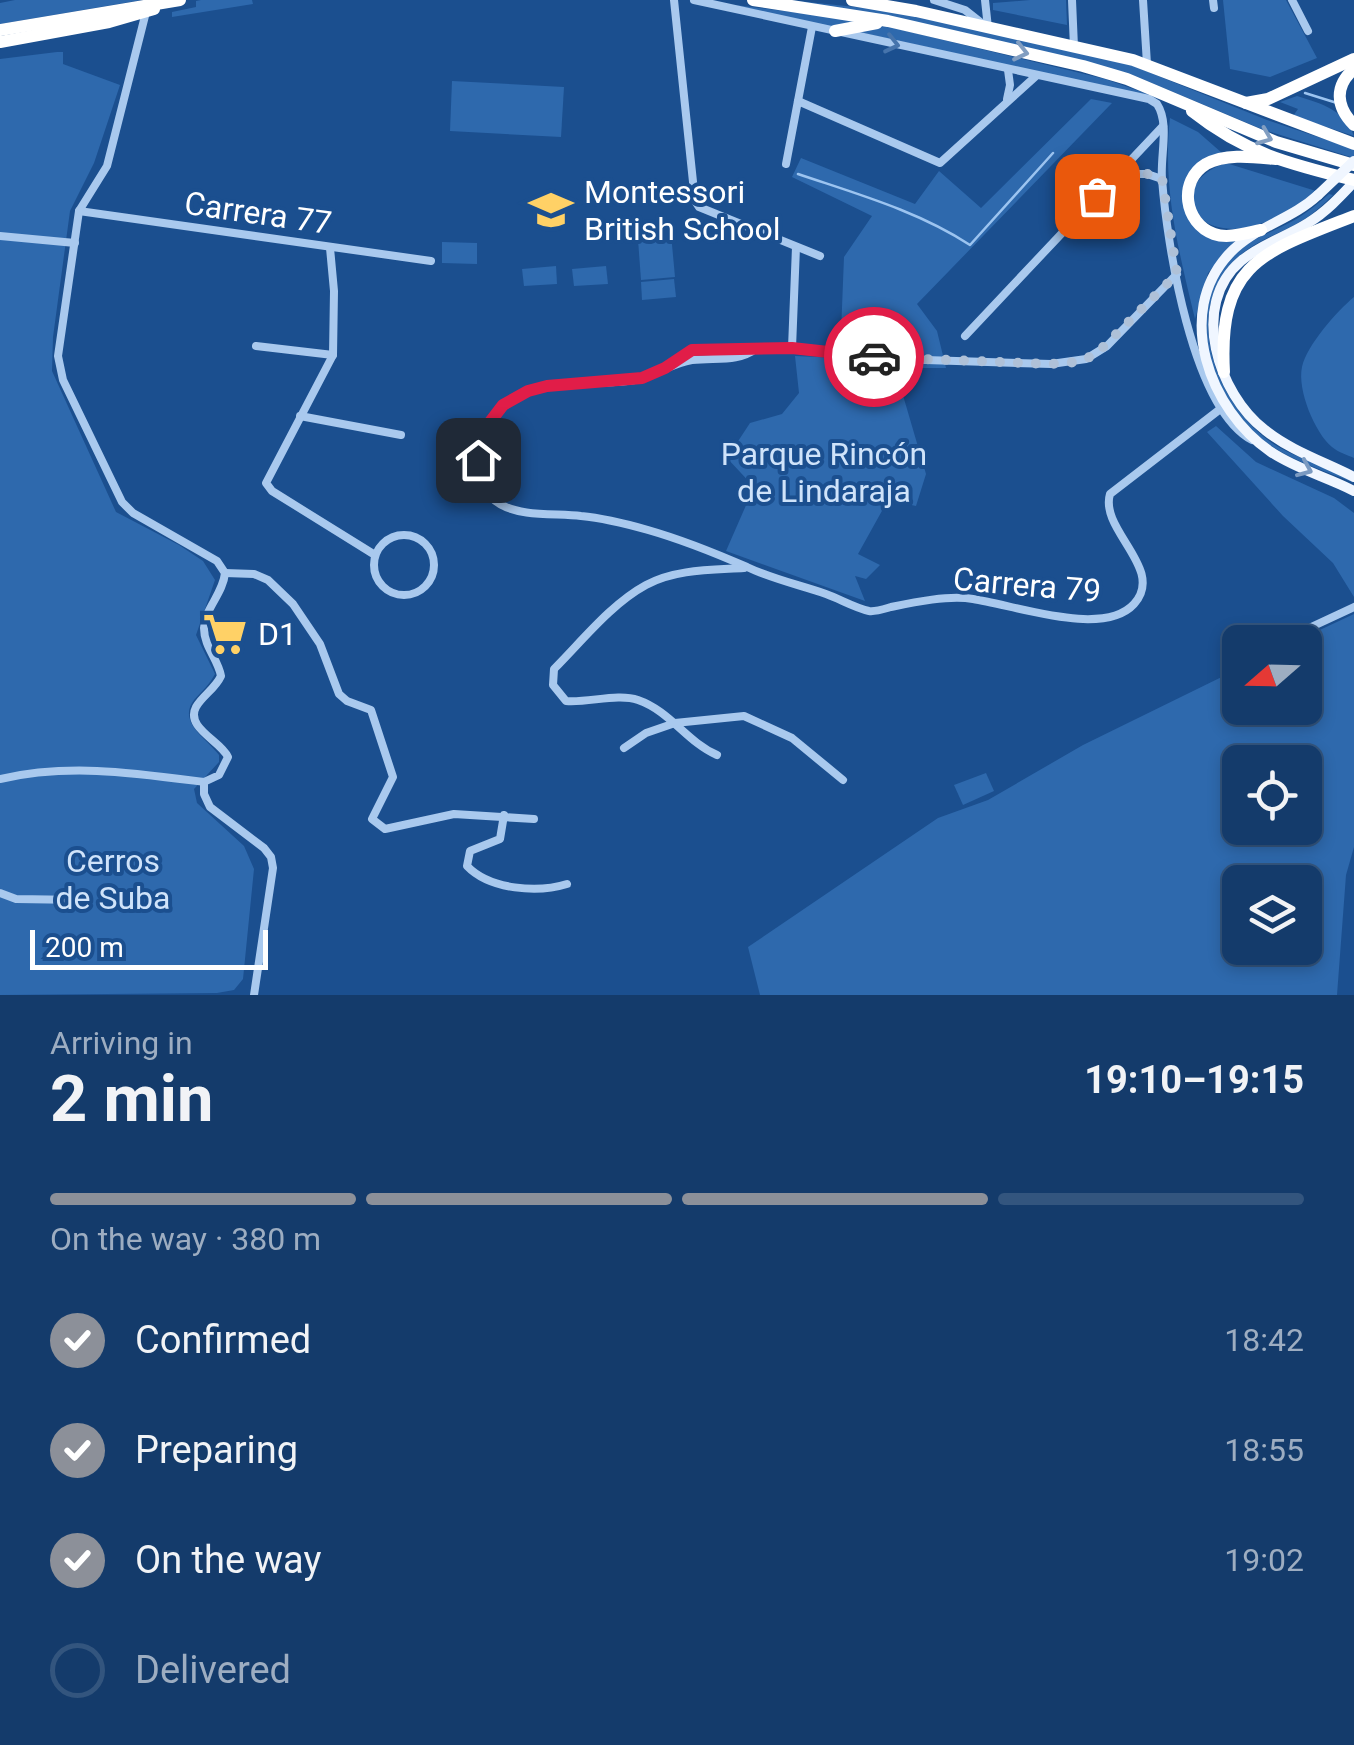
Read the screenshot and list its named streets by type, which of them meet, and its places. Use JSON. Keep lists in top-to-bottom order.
{
  "streets": {
    "street": ["Carrera 77", "Carrera 79"]
  },
  "parks": ["Parque Rincón de Lindaraja", "Cerros de Suba"],
  "places": {
    "school or university": ["Montessori British School"],
    "supermarket": ["D1"]
  },
  "scale_bar": "200 m",
  "north": "left",
  "page": {
    "scale": "200 m",
    "heading": ["2 min", "Arriving in", "19:10–19:15"],
    "bar": "On the way · 380 m",
    "list": [
      ["Confirmed", "18:42"],
      ["Preparing", "18:55"],
      ["On the way", "19:02"],
      "Delivered"
    ]
  }
}
